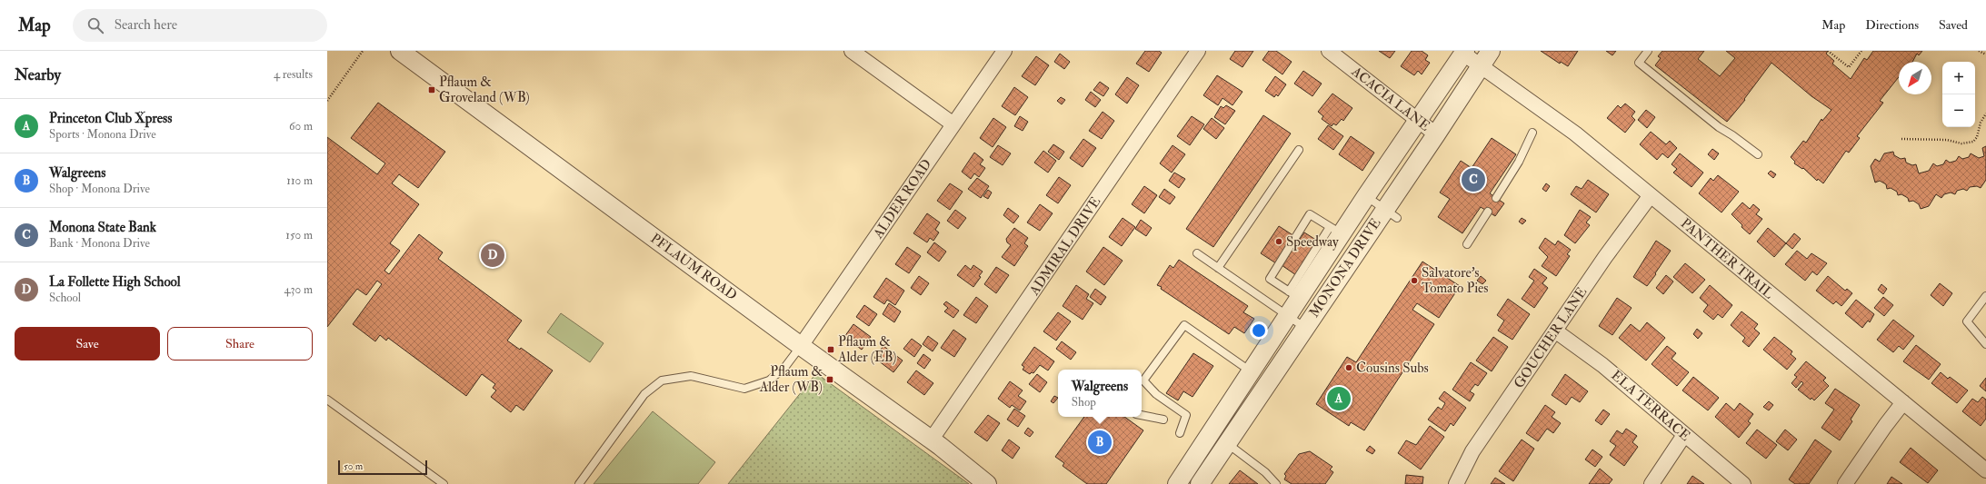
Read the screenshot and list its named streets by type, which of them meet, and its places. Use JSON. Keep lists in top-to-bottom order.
{
  "streets": {
    "street": [
      "ACACIA LANE",
      "ALDER ROAD",
      "ADMIRAL DRIVE",
      "PANTHER TRAIL",
      "PFLAUM ROAD",
      "MONONA DRIVE",
      "GOUCHER LANE",
      "ELA TERRACE"
    ]
  },
  "crossings": [
    ["ACACIA LANE", "MONONA DRIVE"],
    ["ALDER ROAD", "PFLAUM ROAD"],
    ["ADMIRAL DRIVE", "PFLAUM ROAD"],
    ["PANTHER TRAIL", "MONONA DRIVE"],
    ["PANTHER TRAIL", "GOUCHER LANE"],
    ["GOUCHER LANE", "ELA TERRACE"]
  ],
  "places": {
    "transit": ["Pflaum & Groveland (WB)", "Pflaum & Alder (EB)", "Pflaum & Alder (WB)"],
    "other": ["Speedway", "Salvatore's Tomato Pies", "Cousins Subs"]
  },
  "scale_bar": "50 m",
  "north": "bottom left",
  "page": {
    "header": "Map",
    "search": "Search here",
    "nav": ["Map", "Directions", "Saved"],
    "heading": ["Nearby", "4 results"],
    "map_buttons": ["+", "−"],
    "list": [
      {
        "mark": "A",
        "name": "Princeton Club Xpress",
        "note": "Sports · Monona Drive",
        "value": "60 m"
      },
      {
        "mark": "B",
        "name": "Walgreens",
        "note": "Shop · Monona Drive",
        "value": "110 m"
      },
      {
        "mark": "C",
        "name": "Monona State Bank",
        "note": "Bank · Monona Drive",
        "value": "150 m"
      },
      {
        "mark": "D",
        "name": "La Follette High School",
        "note": "School",
        "value": "430 m"
      }
    ],
    "pins": [
      "C",
      "D",
      "A",
      "B"
    ],
    "buttons": ["Save", "Share"],
    "popup": ["Walgreens", "Shop"],
    "scale": "50 m"
  }
}
